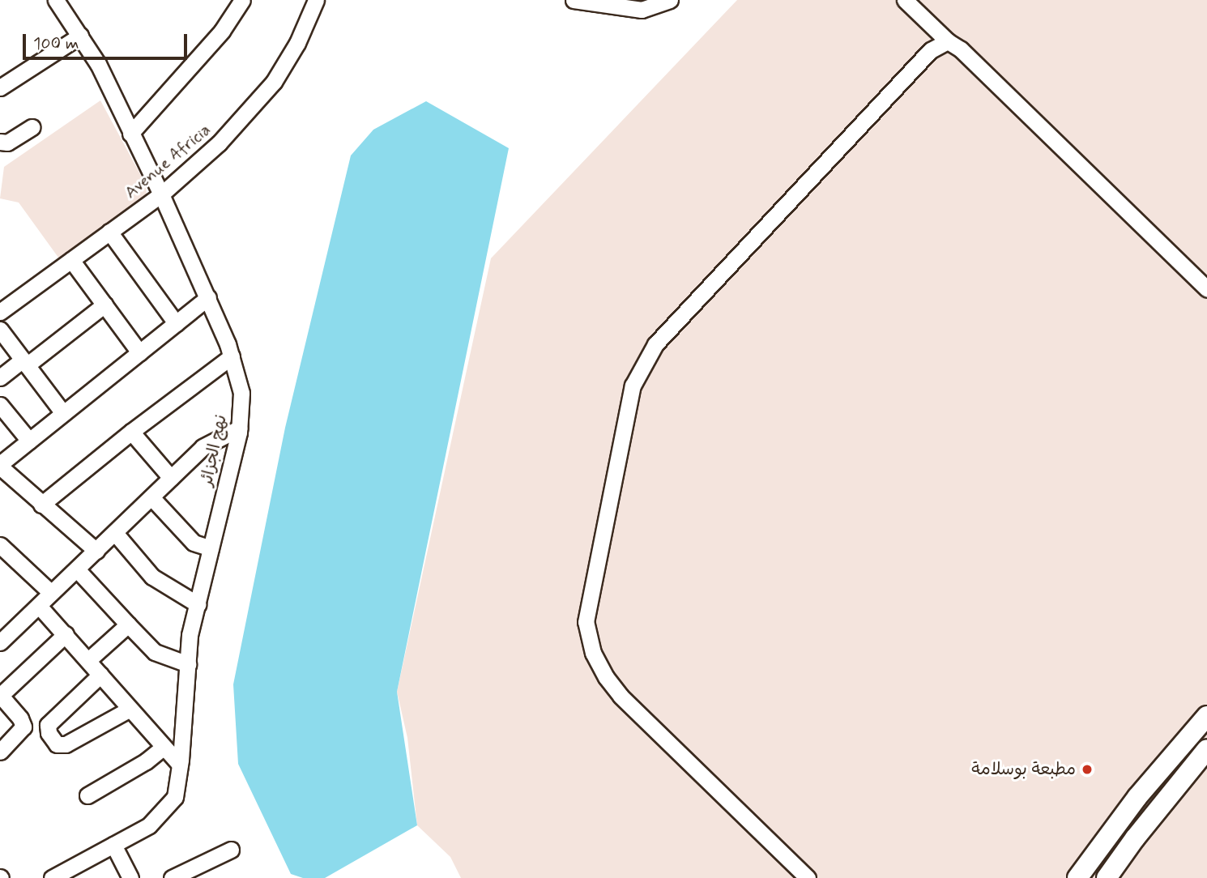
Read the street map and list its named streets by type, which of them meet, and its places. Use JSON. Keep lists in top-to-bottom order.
{
  "streets": {
    "street": ["Avenue Africia", "نهج الجزائر"]
  },
  "crossings": [
    ["Avenue Africia", "نهج الجزائر"]
  ],
  "places": ["مطبعة بوسلامة"],
  "scale_bar": "100 m"
}
